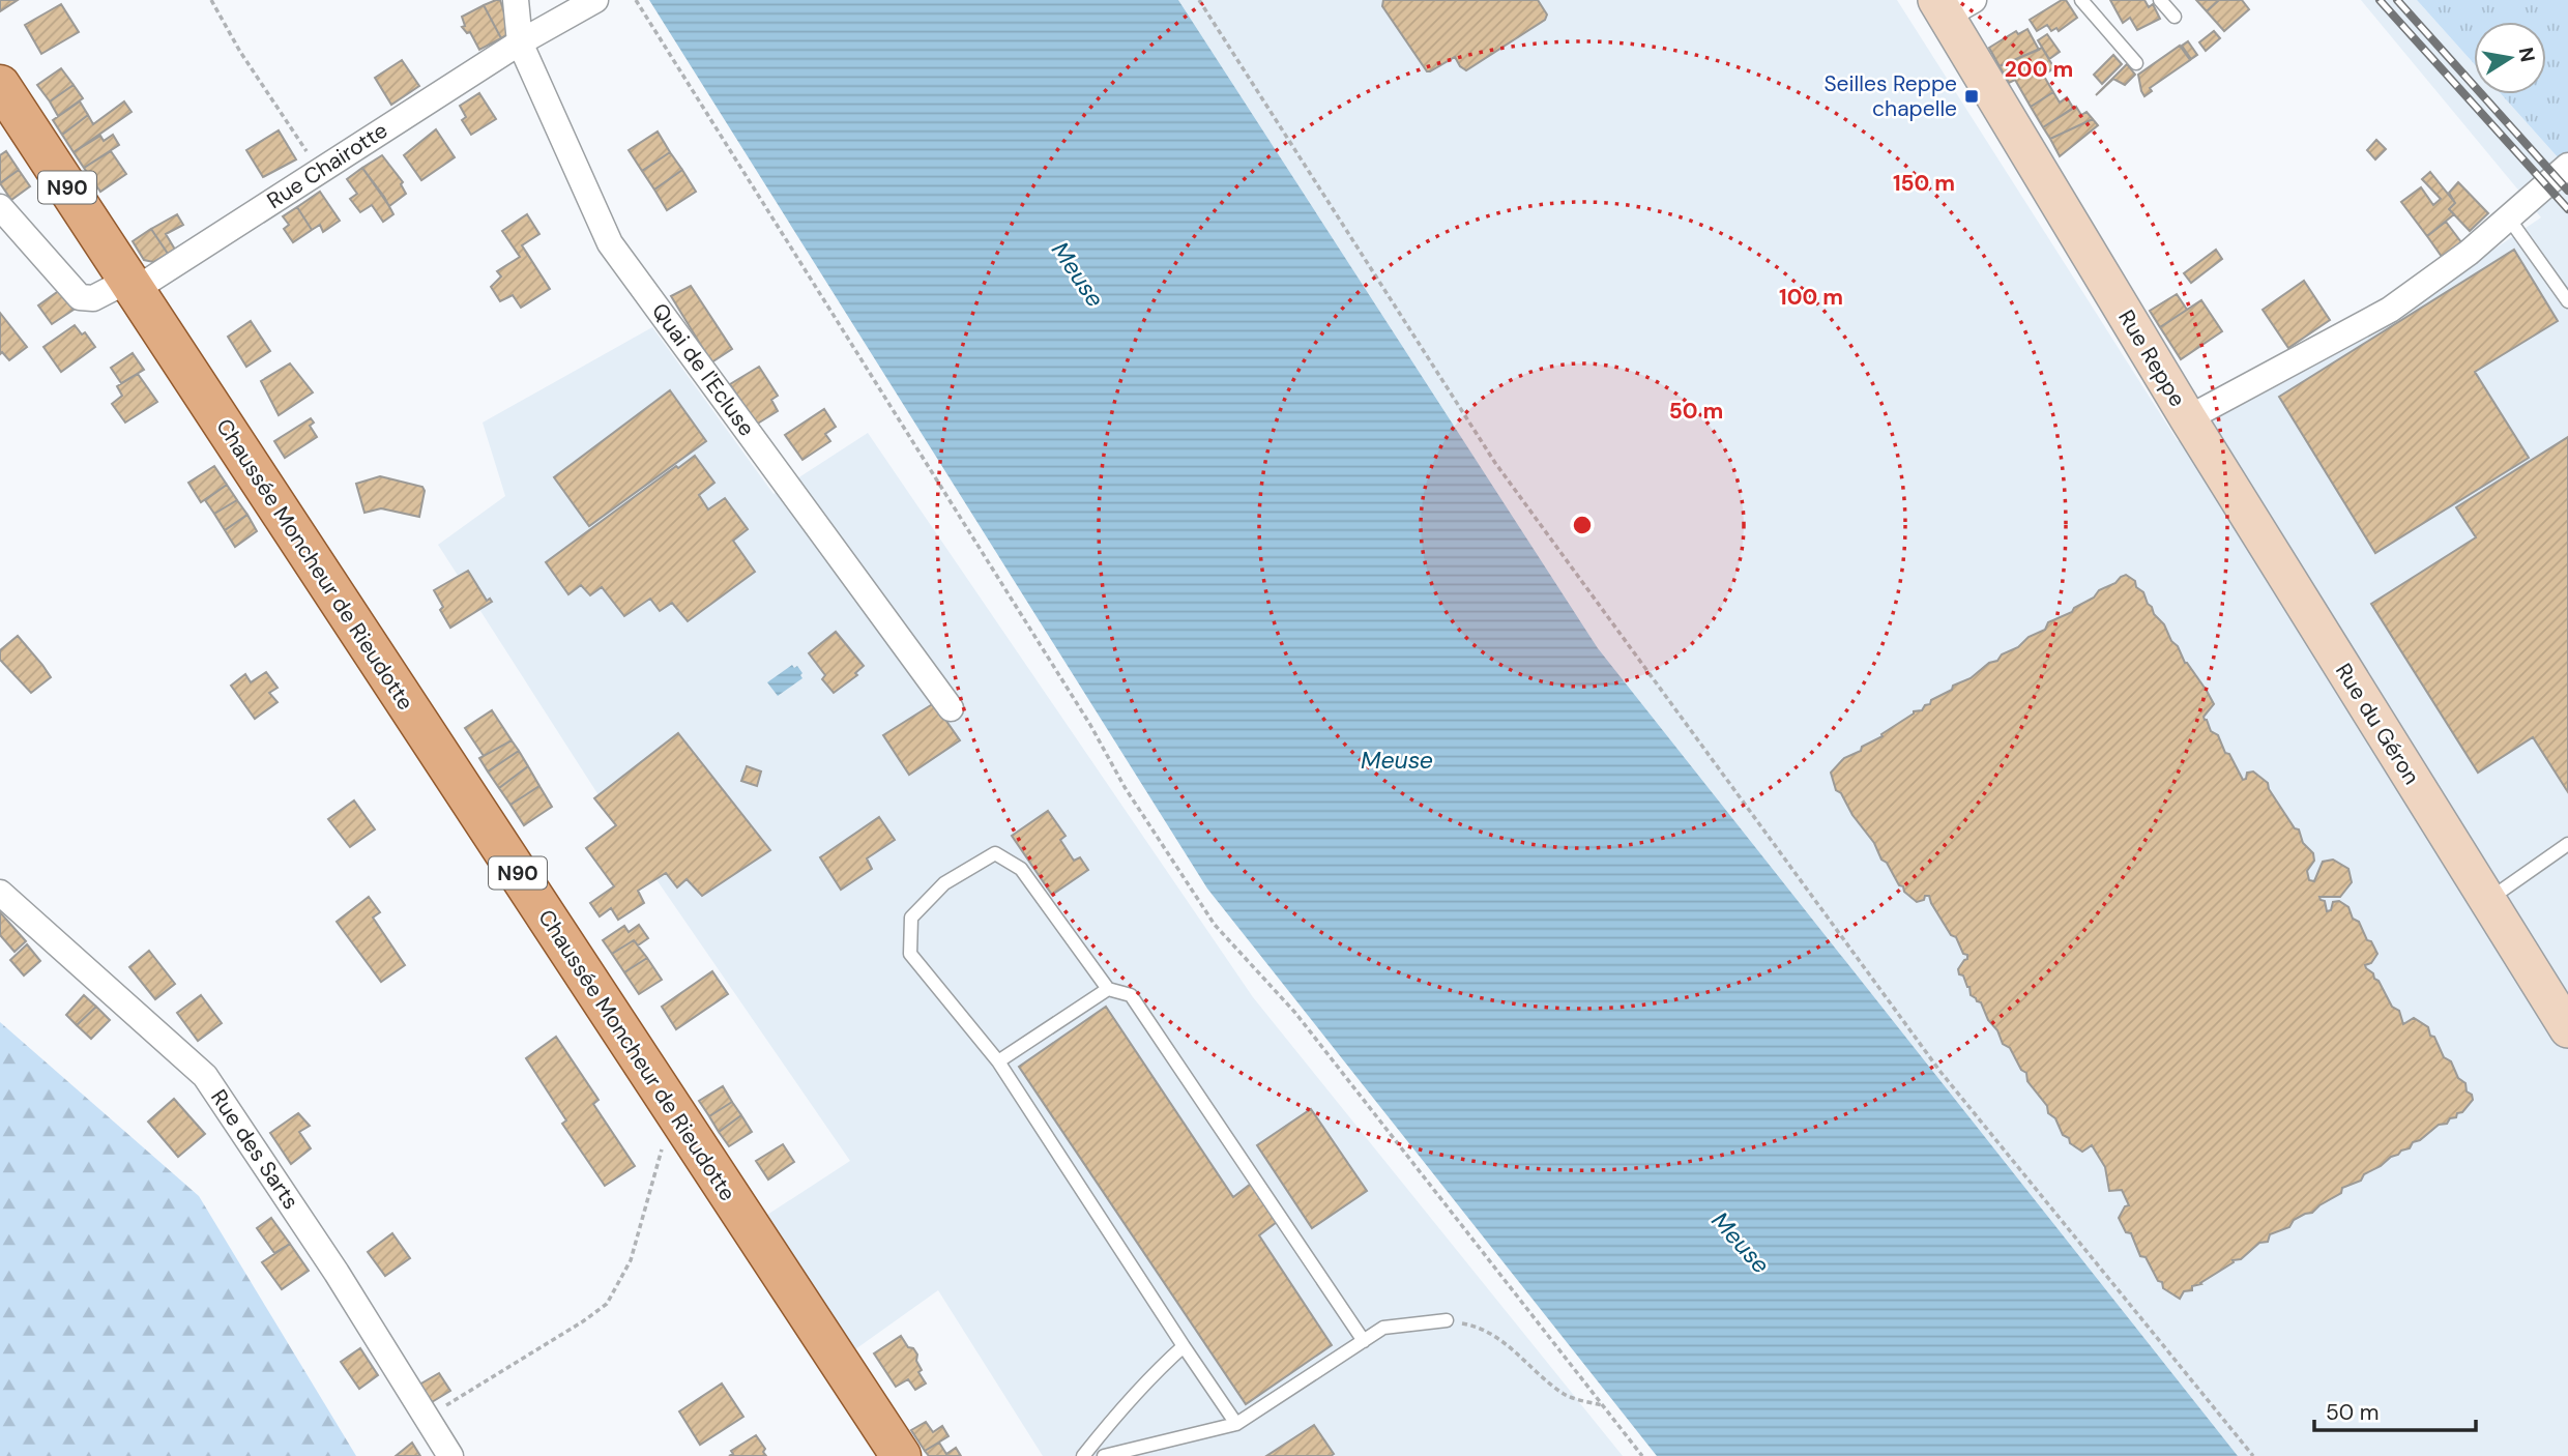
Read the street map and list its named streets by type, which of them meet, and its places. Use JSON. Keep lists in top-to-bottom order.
{
  "streets": {
    "main road": [
      "N90",
      "Rue Reppe",
      "Chaussée Moncheur de Rieudotte",
      "Rue du Géron"
    ],
    "street": ["Rue Chairotte", "Quai de l'Ecluse", "Rue des Sarts"]
  },
  "crossings": [
    ["Rue Chairotte", "N90"],
    ["Rue Chairotte", "Quai de l'Ecluse"],
    ["Rue Chairotte", "Chaussée Moncheur de Rieudotte"],
    ["N90", "Chaussée Moncheur de Rieudotte"],
    ["Rue Reppe", "Rue du Géron"]
  ],
  "water": ["Meuse"],
  "places": {
    "transit": ["Seilles Reppe chapelle"]
  },
  "scale_bar": "50 m",
  "north": "right",
  "rings": [
    "200 m",
    "150 m",
    "100 m",
    "50 m"
  ]
}
